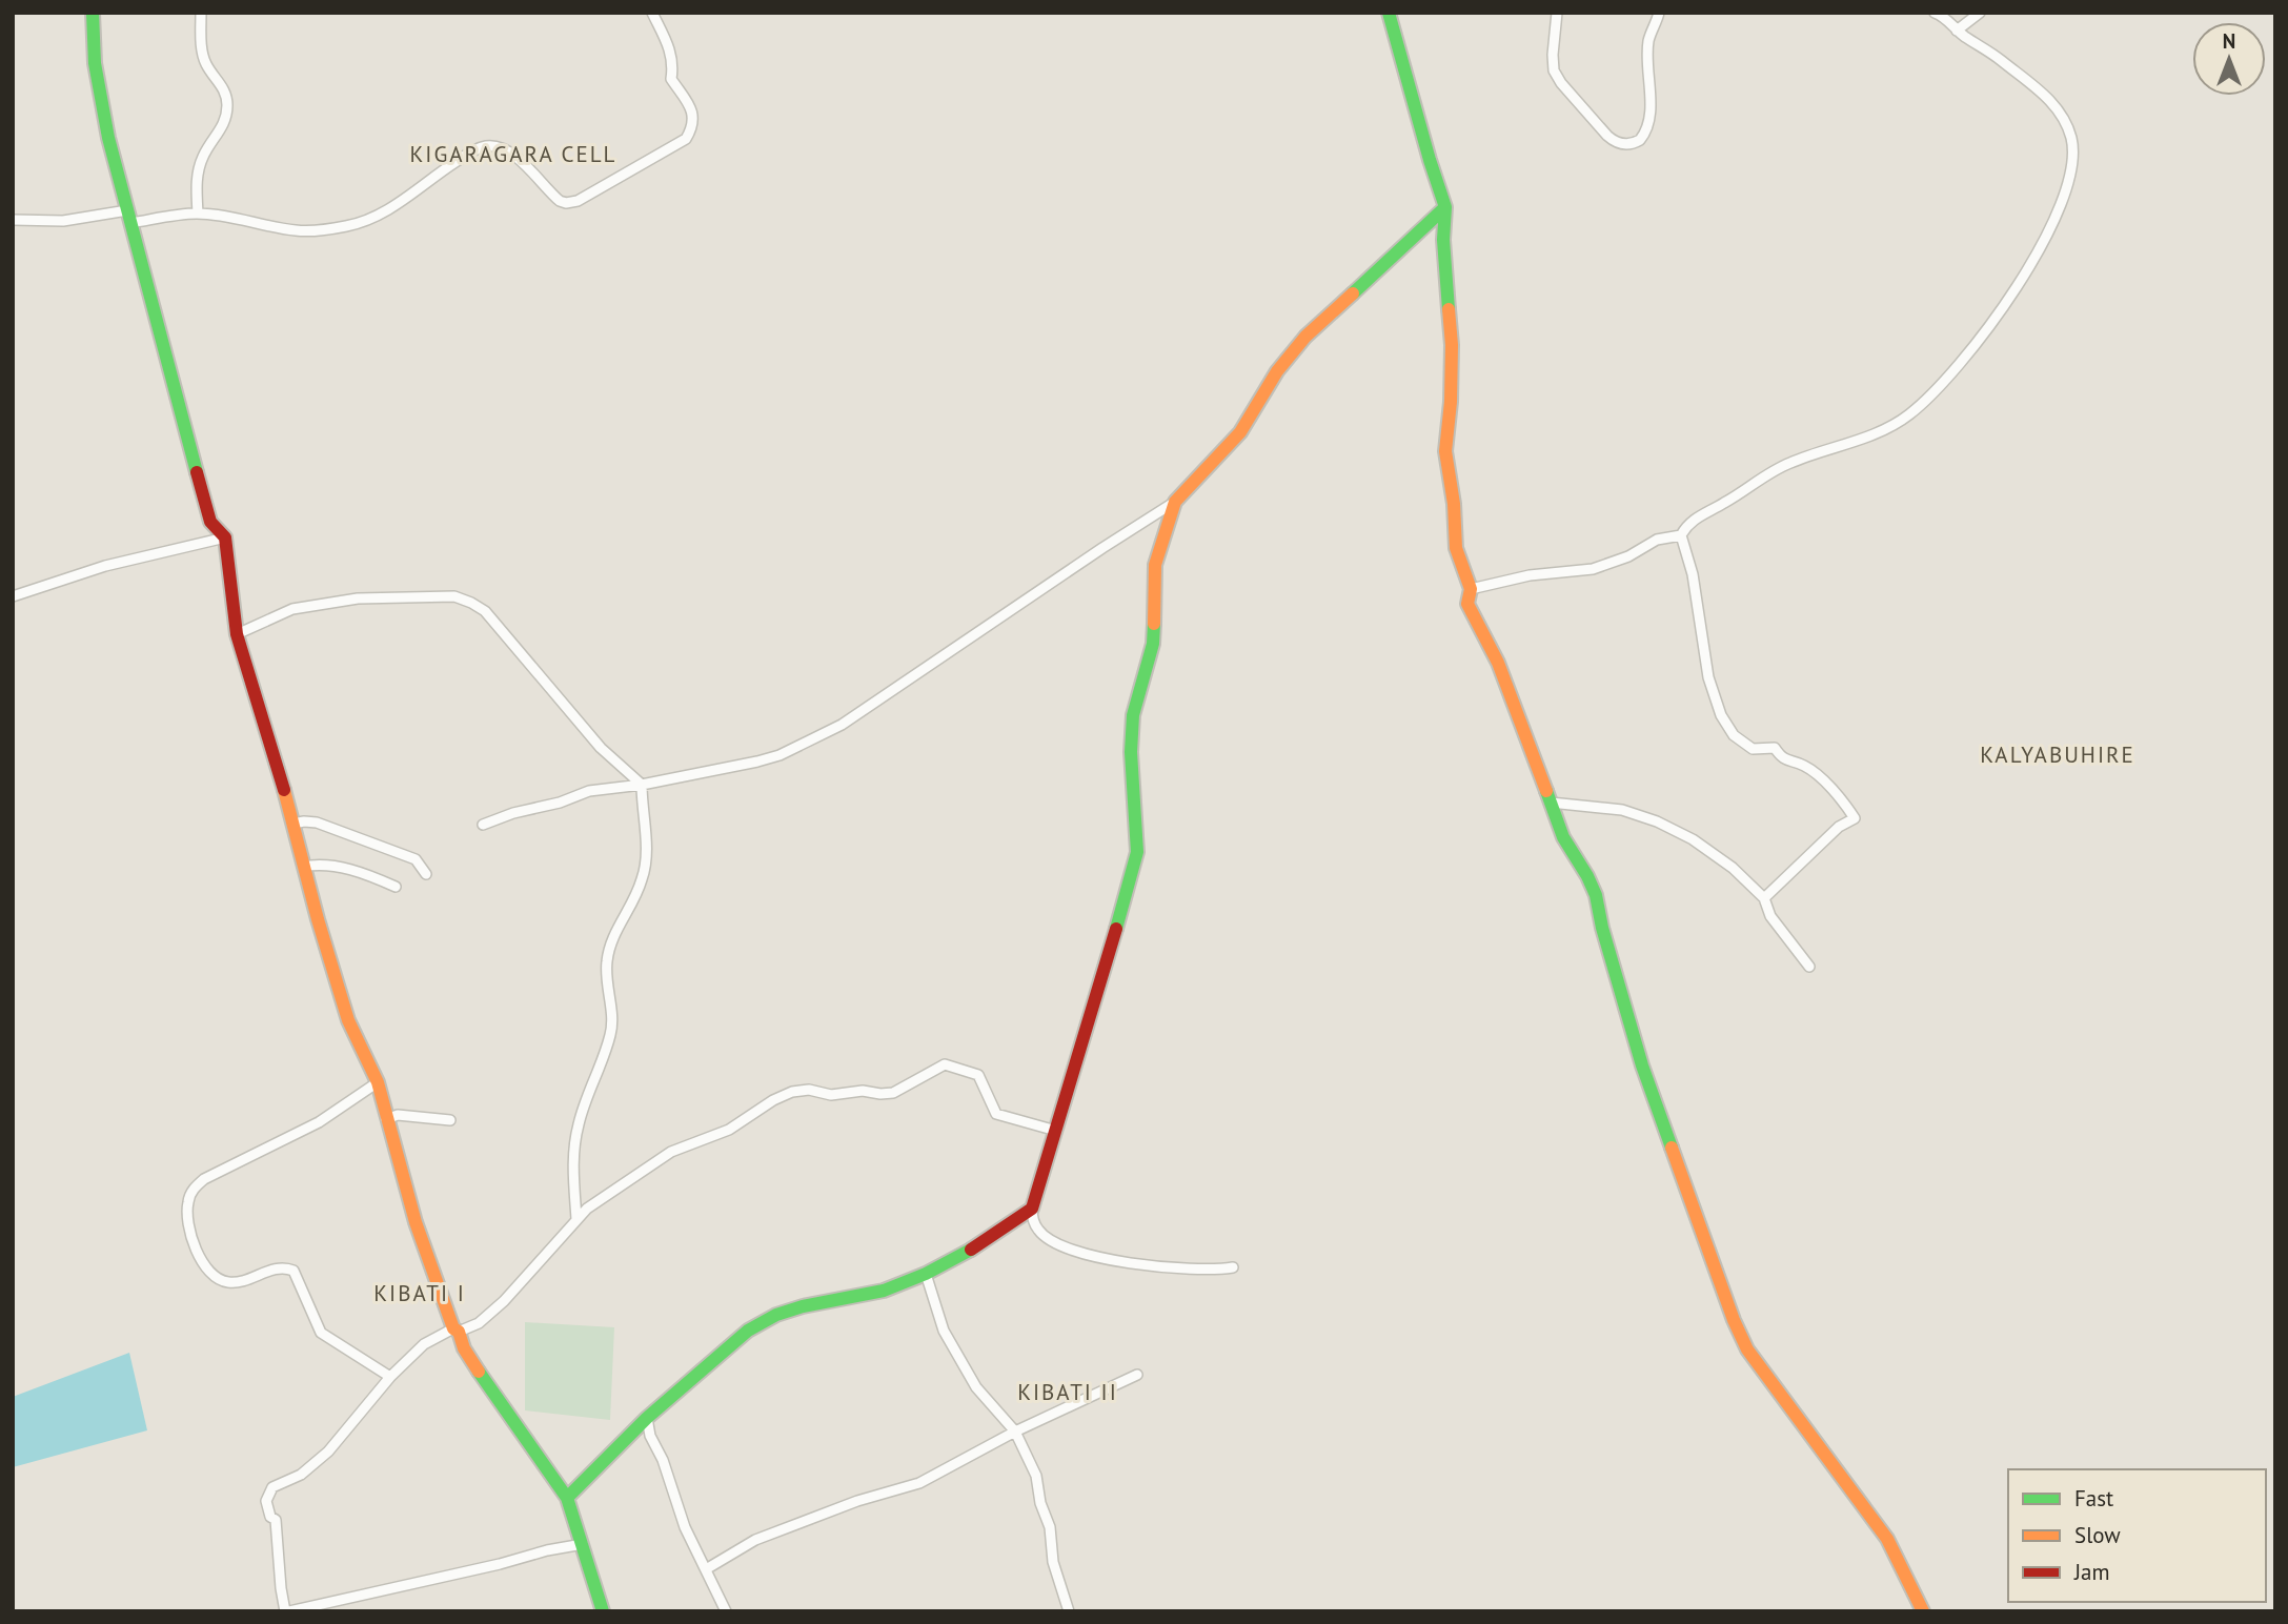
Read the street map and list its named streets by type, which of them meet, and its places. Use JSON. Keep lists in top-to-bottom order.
{
  "districts": [
    "KIGARAGARA CELL",
    "KALYABUHIRE",
    "KIBATI I",
    "KIBATI II"
  ],
  "legend": ["Fast", "Slow", "Jam"],
  "north": "top"
}
